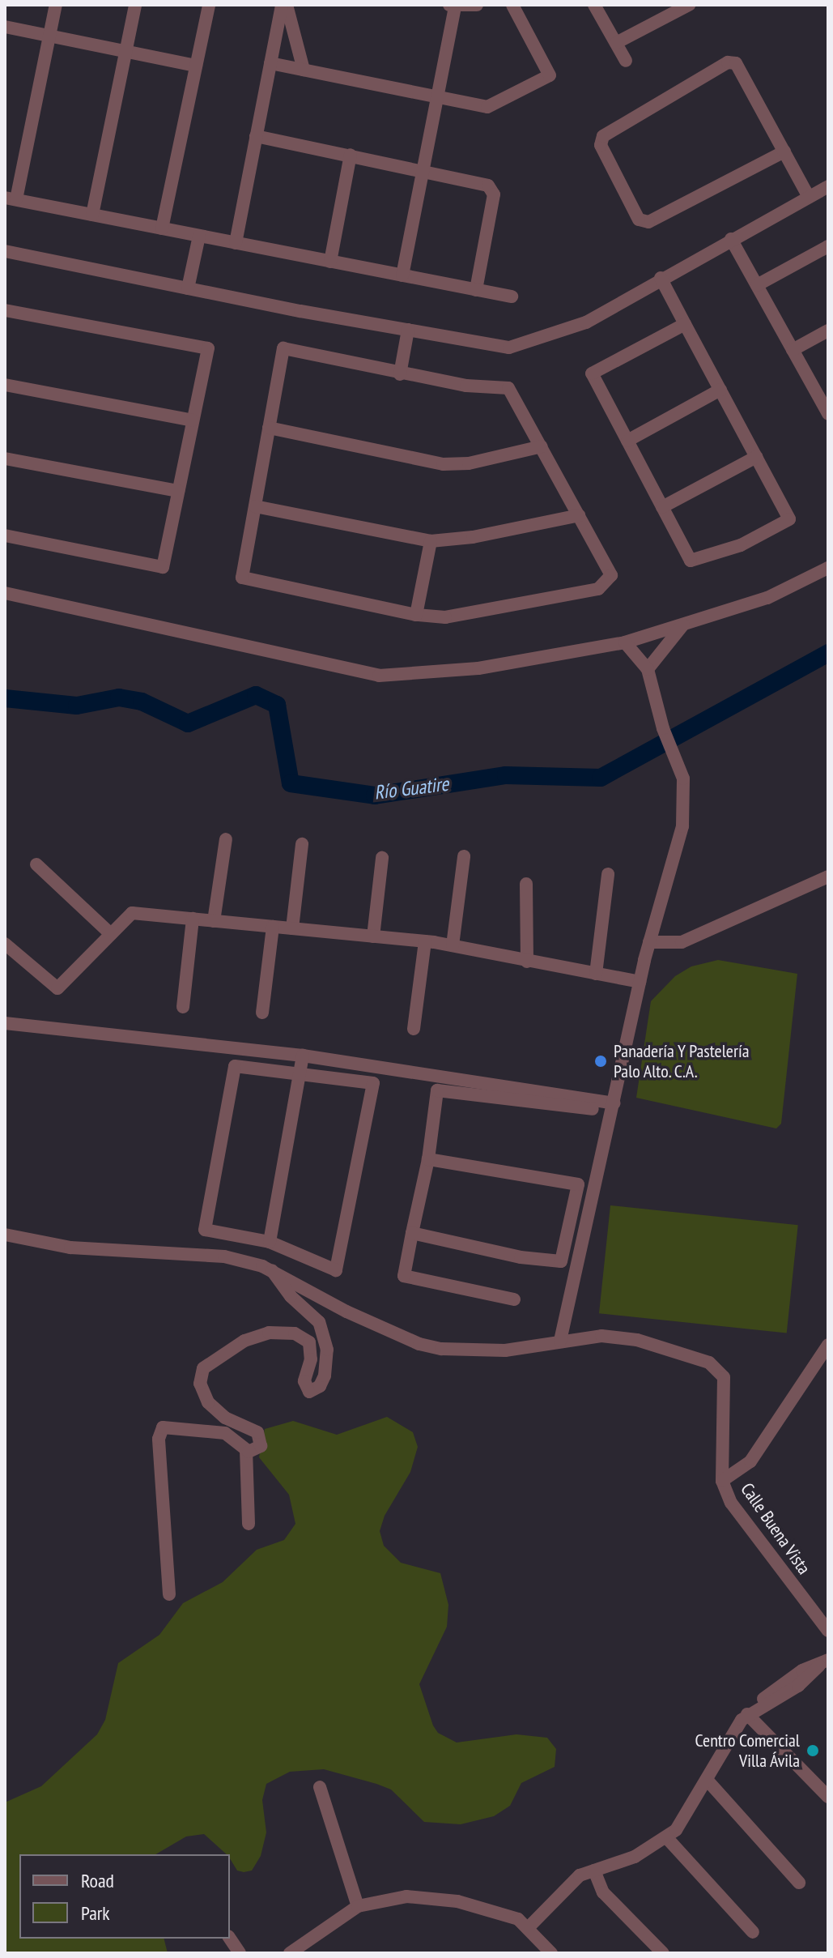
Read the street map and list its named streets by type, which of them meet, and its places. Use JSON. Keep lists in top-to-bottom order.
{
  "streets": {
    "street": ["Calle Buena Vista"]
  },
  "water": ["Río Guatire"],
  "places": ["Panadería Y Pastelería Palo Alto. C.A.", "Centro Comercial Villa Ávila"],
  "legend": ["Road", "Park"]
}
